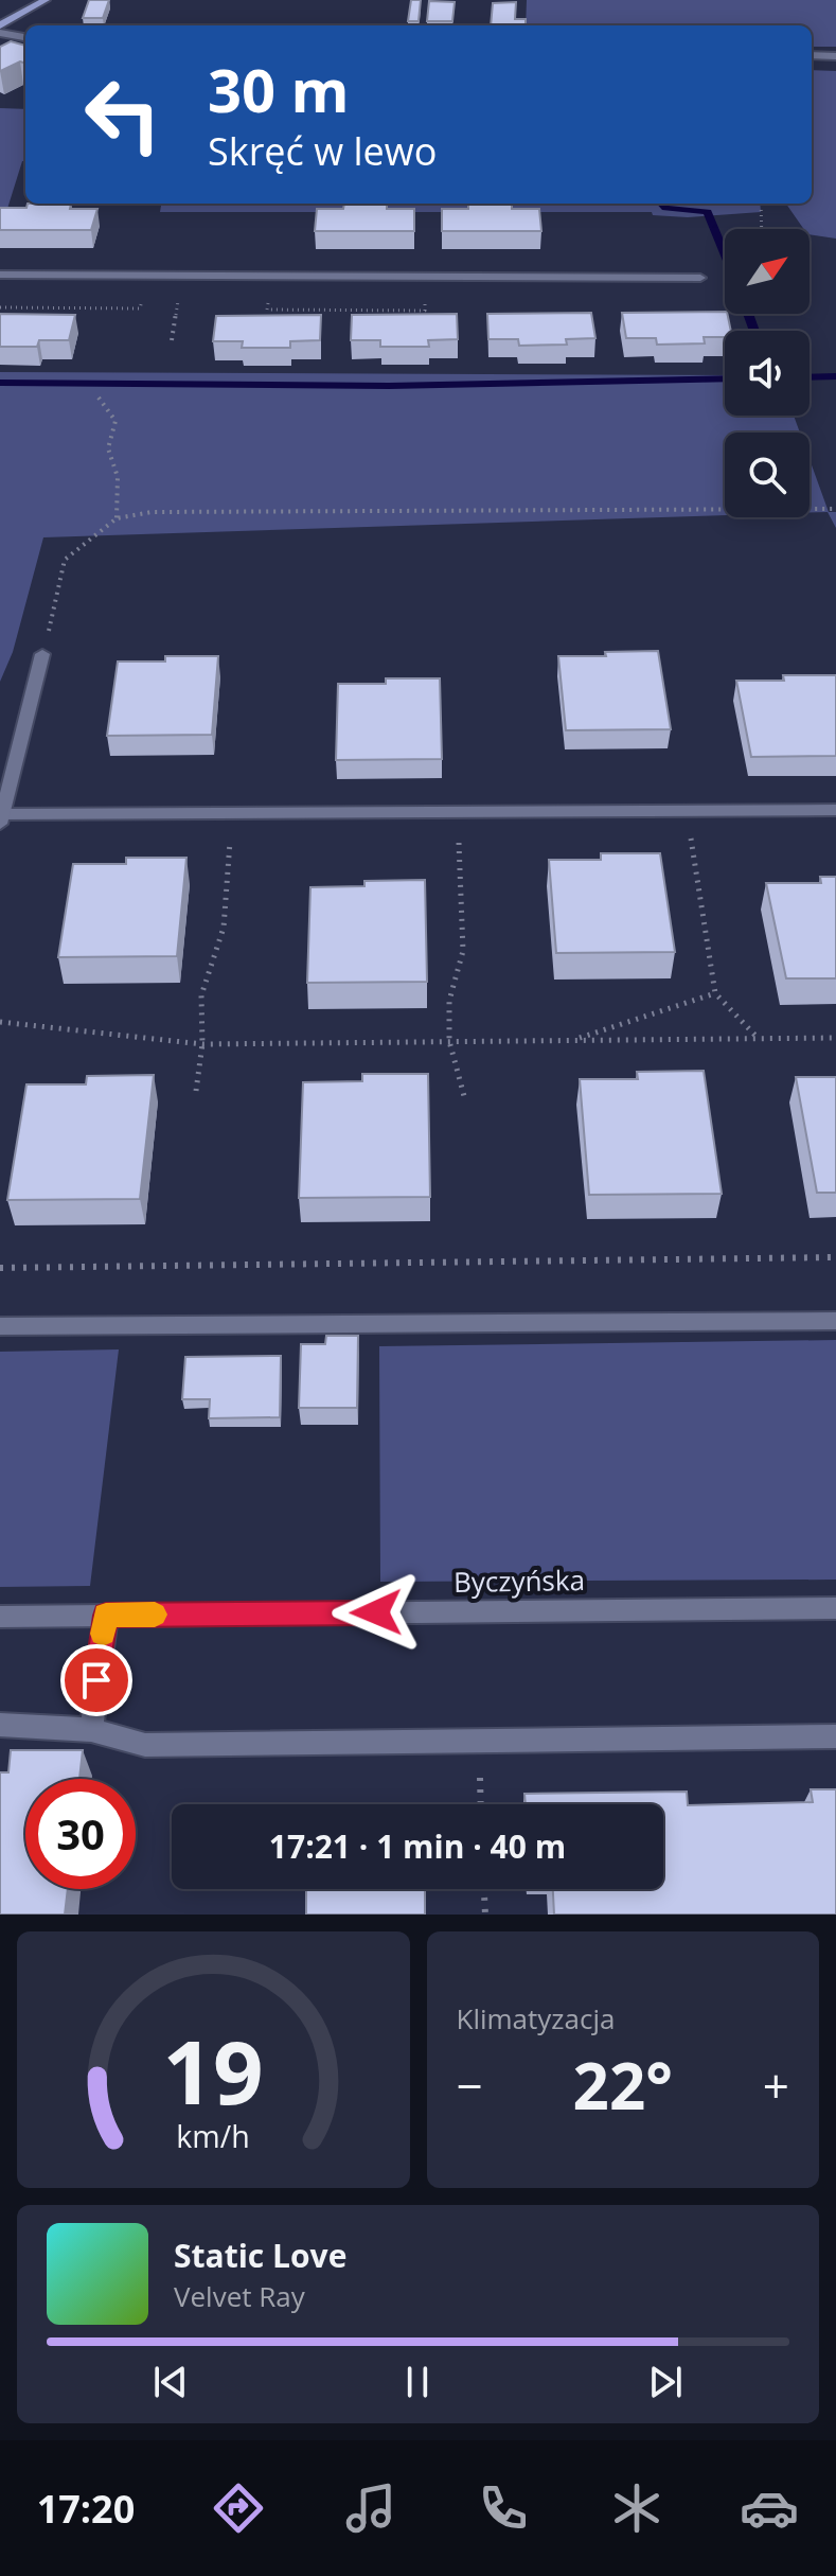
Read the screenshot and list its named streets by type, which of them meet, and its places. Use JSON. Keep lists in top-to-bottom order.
{
  "streets": {
    "street": ["Byczyńska"]
  },
  "north": "top right",
  "page": {
    "turn": ["30 m", "Skręć w lewo"],
    "limit": "30",
    "trip": "17:21 · 1 min · 40 m",
    "tile": "Klimatyzacja",
    "heat": ["−", "22°", "+"],
    "song": ["Static Love", "Velvet Ray"],
    "tabs": "17:20",
    "gauge": ["19", "km/h"]
  }
}
